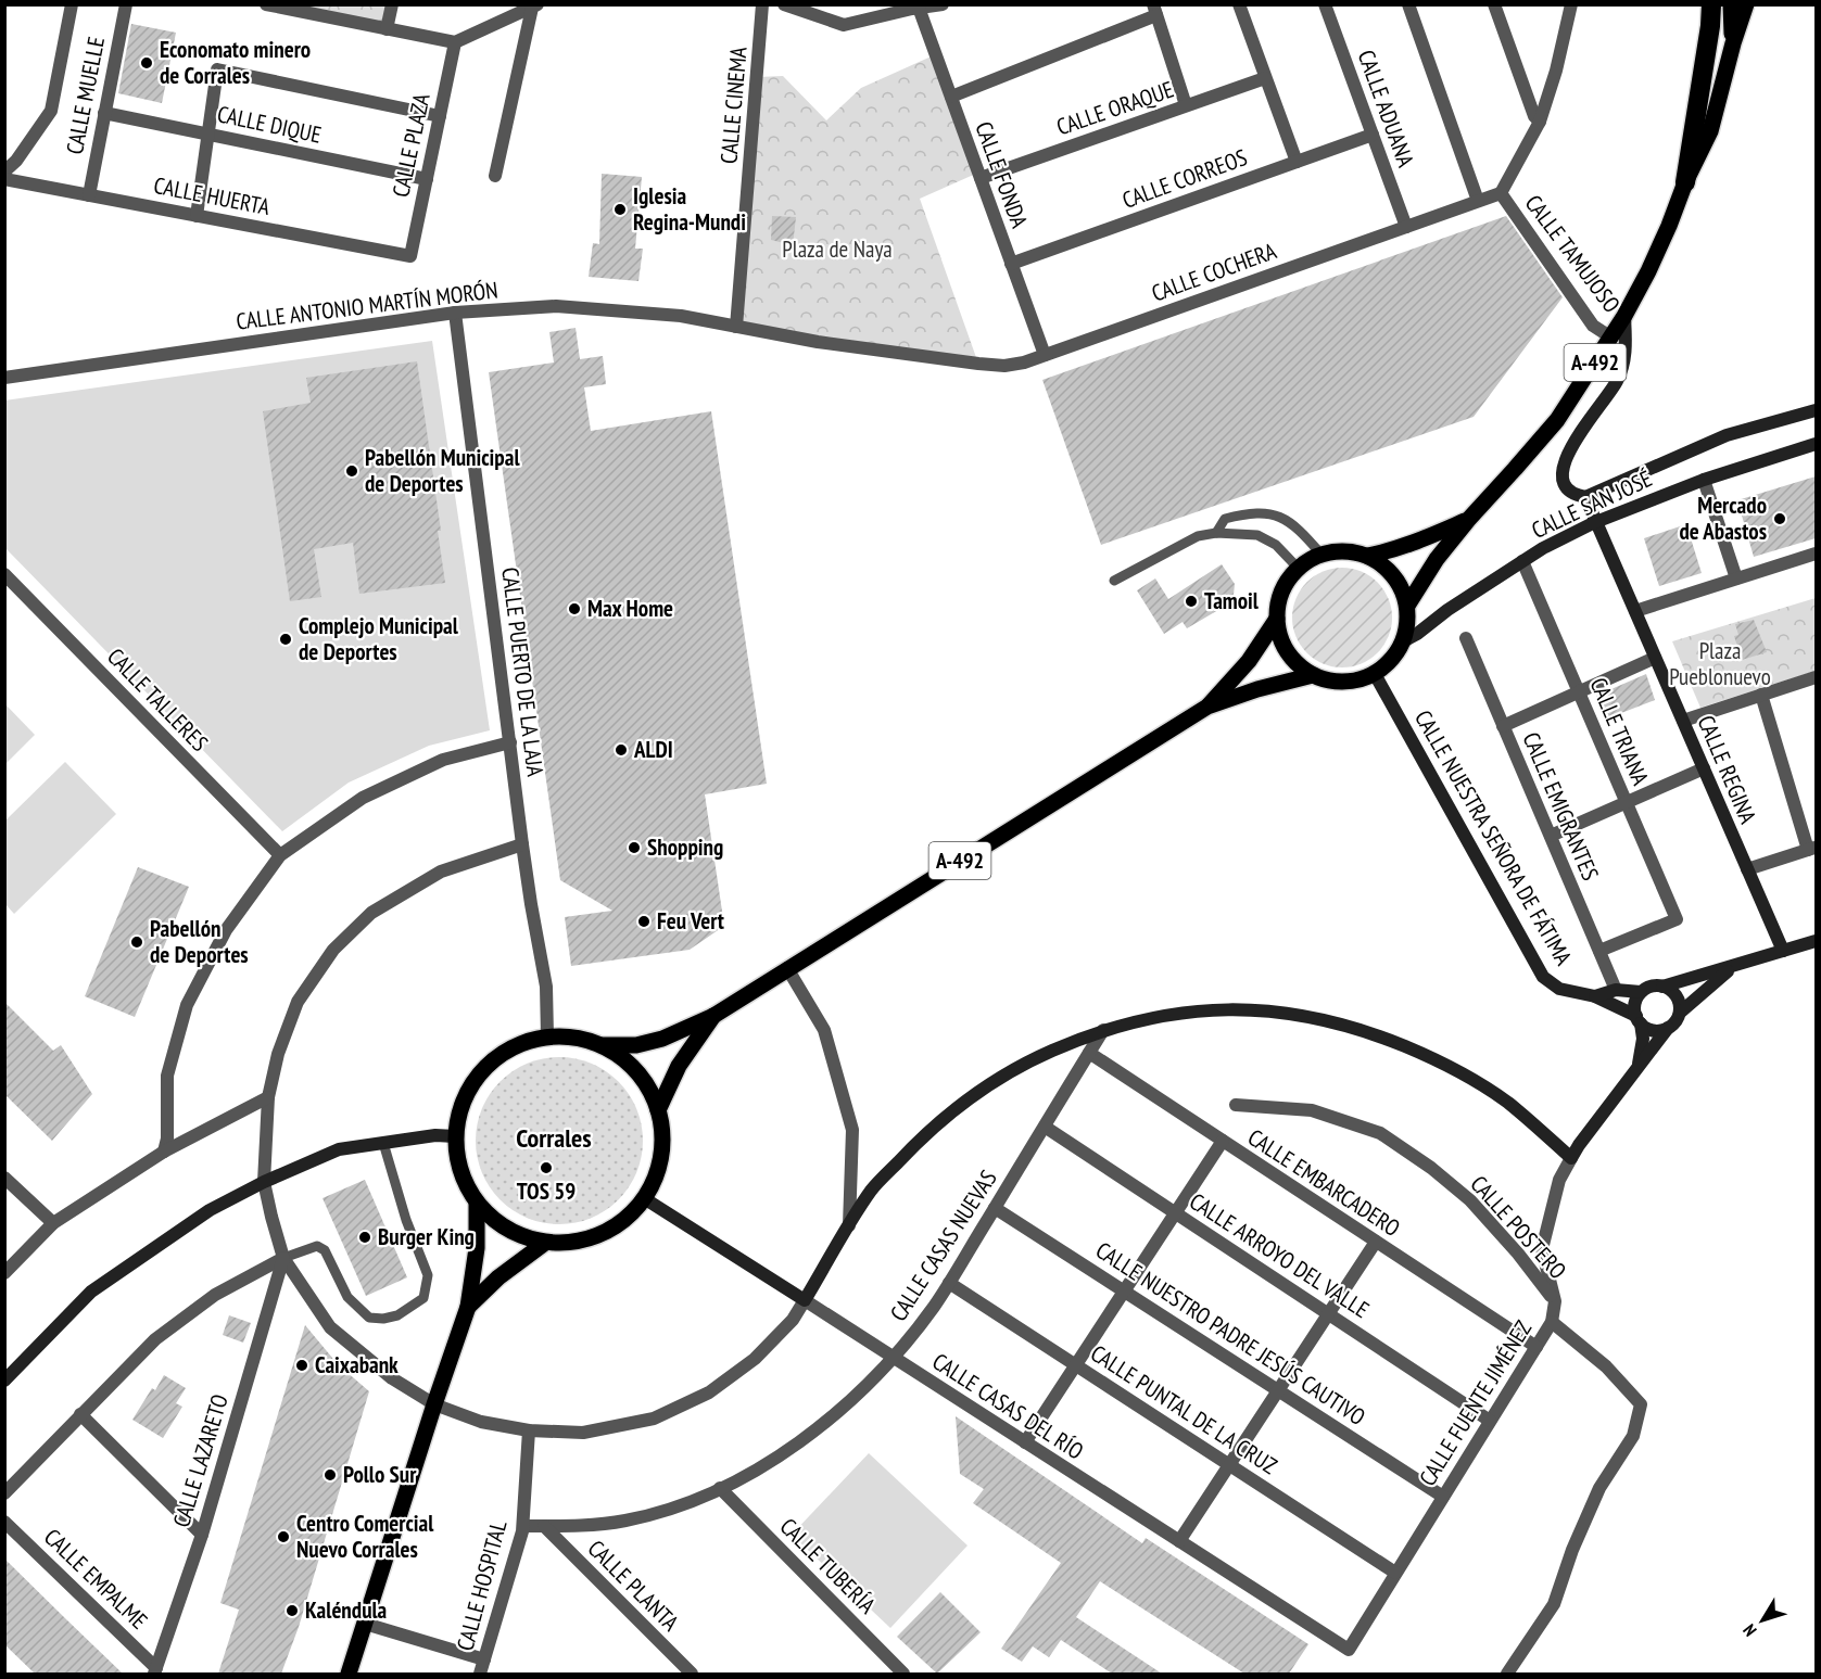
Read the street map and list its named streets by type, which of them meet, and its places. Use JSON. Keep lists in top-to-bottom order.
{
  "streets": {
    "main road": ["A-492"],
    "street": [
      "CALLE MUELLE",
      "CALLE CINEMA",
      "CALLE ORAQUE",
      "CALLE ADUANA",
      "CALLE DIQUE",
      "CALLE PLAZA",
      "CALLE FONDA",
      "CALLE CORREOS",
      "CALLE HUERTA",
      "CALLE TAMUJOSO",
      "CALLE COCHERA",
      "CALLE ANTONIO MARTÍN MORÓN",
      "CALLE SAN JOSÉ",
      "CALLE PUERTO DE LA LAJA",
      "CALLE TALLERES",
      "CALLE TRIANA",
      "CALLE REGINA",
      "CALLE EMIGRANTES",
      "CALLE NUESTRA SEÑORA DE FÁTIMA",
      "CALLE EMBARCADERO",
      "CALLE POSTERO",
      "CALLE CASAS NUEVAS",
      "CALLE ARROYO DEL VALLE",
      "CALLE NUESTRO PADRE JESÚS CAUTIVO",
      "CALLE FUENTE JIMÉNEZ",
      "CALLE CASAS DEL RÍO",
      "CALLE PUNTAL DE LA CRUZ",
      "CALLE LAZARETO",
      "CALLE TUBERÍA",
      "CALLE EMPALME",
      "CALLE HOSPITAL",
      "CALLE PLANTA"
    ]
  },
  "crossings": [
    ["CALLE MUELLE", "CALLE DIQUE"],
    ["CALLE MUELLE", "CALLE HUERTA"],
    ["CALLE CINEMA", "CALLE COCHERA"],
    ["CALLE CINEMA", "CALLE ANTONIO MARTÍN MORÓN"],
    ["CALLE ORAQUE", "CALLE FONDA"],
    ["CALLE ADUANA", "CALLE CORREOS"],
    ["CALLE ADUANA", "CALLE COCHERA"],
    ["CALLE DIQUE", "CALLE PLAZA"],
    ["CALLE PLAZA", "CALLE HUERTA"],
    ["CALLE FONDA", "CALLE CORREOS"],
    ["CALLE FONDA", "CALLE COCHERA"],
    ["CALLE TAMUJOSO", "CALLE COCHERA"],
    ["CALLE TAMUJOSO", "A-492"],
    ["CALLE COCHERA", "CALLE ANTONIO MARTÍN MORÓN"],
    ["CALLE ANTONIO MARTÍN MORÓN", "CALLE PUERTO DE LA LAJA"],
    ["A-492", "CALLE SAN JOSÉ"],
    ["A-492", "CALLE PUERTO DE LA LAJA"],
    ["A-492", "CALLE NUESTRA SEÑORA DE FÁTIMA"],
    ["A-492", "CALLE CASAS DEL RÍO"],
    ["CALLE SAN JOSÉ", "CALLE TRIANA"],
    ["CALLE SAN JOSÉ", "CALLE REGINA"],
    ["CALLE SAN JOSÉ", "CALLE NUESTRA SEÑORA DE FÁTIMA"],
    ["CALLE PUERTO DE LA LAJA", "CALLE CASAS DEL RÍO"],
    ["CALLE TRIANA", "CALLE EMIGRANTES"],
    ["CALLE EMIGRANTES", "CALLE NUESTRA SEÑORA DE FÁTIMA"],
    ["CALLE NUESTRA SEÑORA DE FÁTIMA", "CALLE FUENTE JIMÉNEZ"],
    ["CALLE EMBARCADERO", "CALLE CASAS NUEVAS"],
    ["CALLE EMBARCADERO", "CALLE FUENTE JIMÉNEZ"],
    ["CALLE POSTERO", "CALLE FUENTE JIMÉNEZ"],
    ["CALLE CASAS NUEVAS", "CALLE ARROYO DEL VALLE"],
    ["CALLE CASAS NUEVAS", "CALLE NUESTRO PADRE JESÚS CAUTIVO"],
    ["CALLE CASAS NUEVAS", "CALLE CASAS DEL RÍO"],
    ["CALLE CASAS NUEVAS", "CALLE PUNTAL DE LA CRUZ"],
    ["CALLE CASAS NUEVAS", "CALLE TUBERÍA"],
    ["CALLE CASAS NUEVAS", "CALLE HOSPITAL"],
    ["CALLE CASAS NUEVAS", "CALLE PLANTA"],
    ["CALLE ARROYO DEL VALLE", "CALLE FUENTE JIMÉNEZ"],
    ["CALLE NUESTRO PADRE JESÚS CAUTIVO", "CALLE FUENTE JIMÉNEZ"],
    ["CALLE FUENTE JIMÉNEZ", "CALLE CASAS DEL RÍO"],
    ["CALLE FUENTE JIMÉNEZ", "CALLE PUNTAL DE LA CRUZ"],
    ["CALLE LAZARETO", "CALLE EMPALME"]
  ],
  "districts": ["Corrales"],
  "parks": ["Plaza de Naya", "Plaza Pueblonuevo"],
  "places": [
    "Economato minero de Corrales",
    "Iglesia Regina-Mundi",
    "Pabellón Municipal de Deportes",
    "Mercado de Abastos",
    "Tamoil",
    "Max Home",
    "Complejo Municipal de Deportes",
    "ALDI",
    "Shopping",
    "Feu Vert",
    "Pabellón de Deportes",
    "TOS 59",
    "Burger King",
    "Caixabank",
    "Pollo Sur",
    "Centro Comercial Nuevo Corrales",
    "Kaléndula"
  ],
  "north": "bottom left"
}
